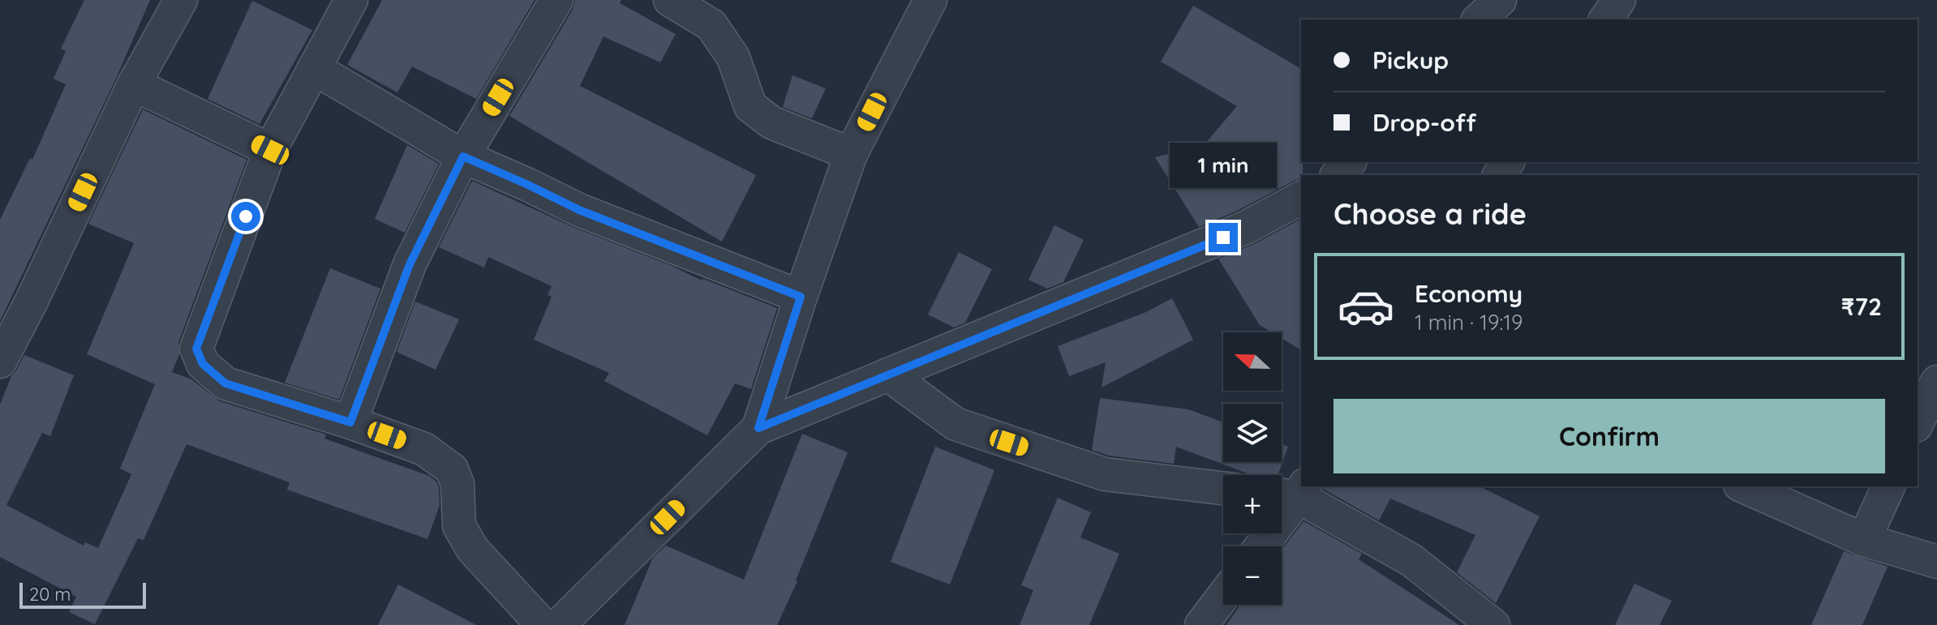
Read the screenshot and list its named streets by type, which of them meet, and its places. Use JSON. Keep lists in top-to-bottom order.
{
  "scale_bar": "20 m",
  "north": "left",
  "page": {
    "banner": ["Pickup", "Drop-off"],
    "bubble": "1 min",
    "heading": "Choose a ride",
    "list": [
      {
        "name": "Economy",
        "note": "1 min · 19:19",
        "value": "₹72"
      }
    ],
    "map_buttons": ["+", "−"],
    "buttons": "Confirm",
    "scale": "20 m"
  }
}
